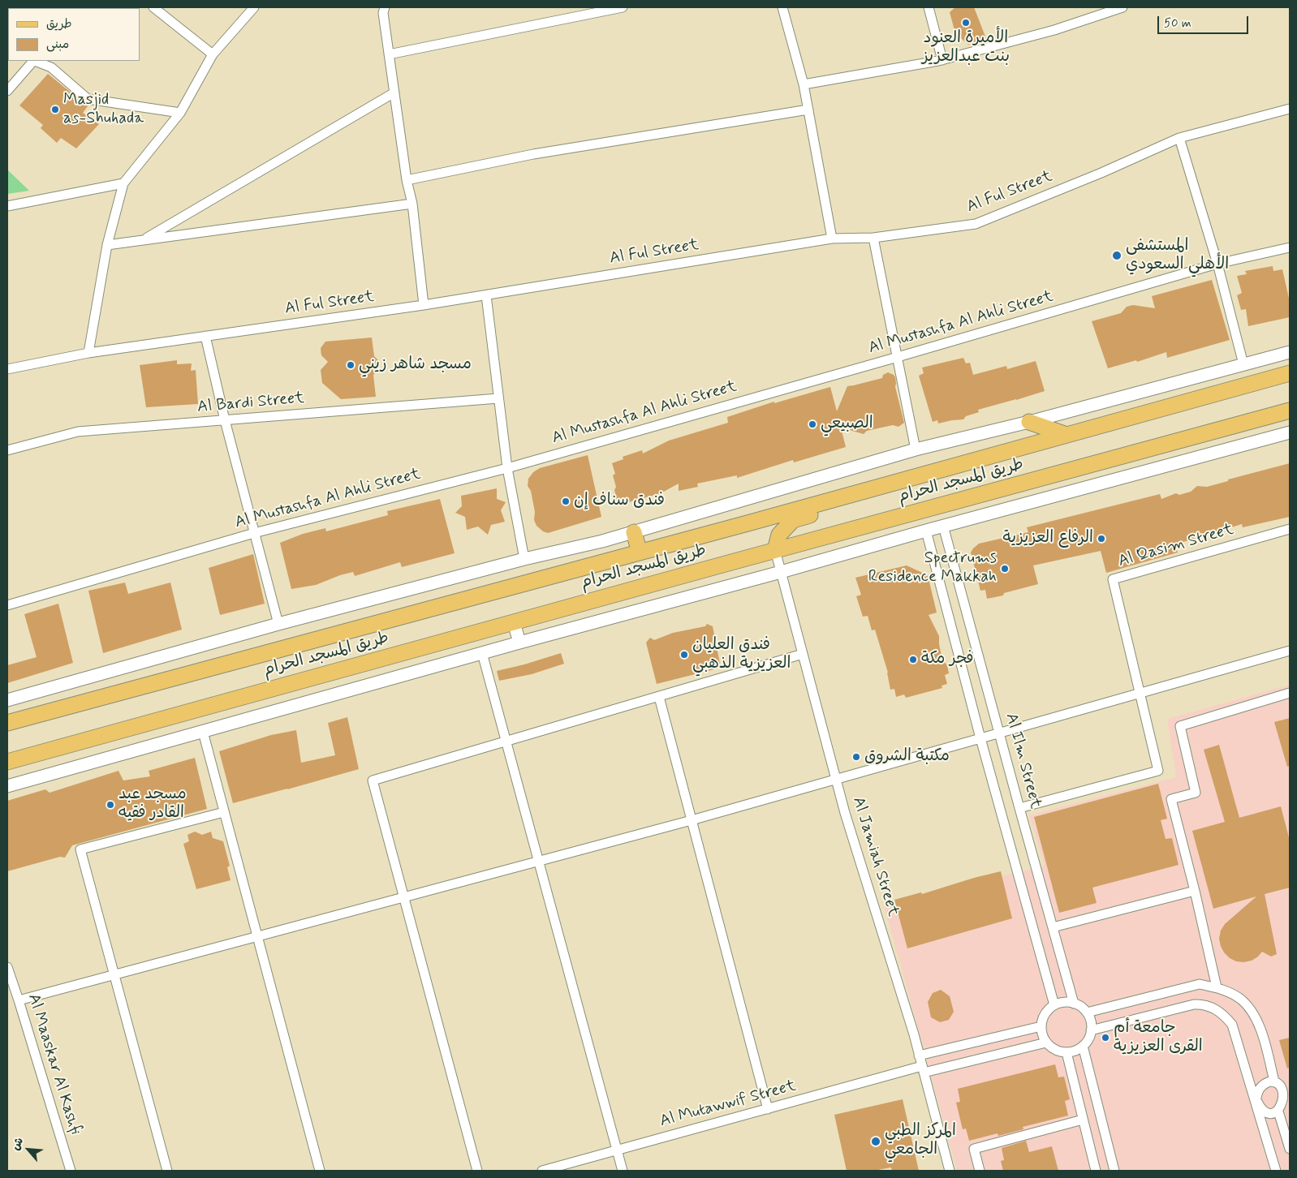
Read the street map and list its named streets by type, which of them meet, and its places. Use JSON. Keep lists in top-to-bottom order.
{
  "streets": {
    "main road": ["طريق المسجد الحرام"],
    "street": [
      "Al Ful Street",
      "Al Mustashfa Al Ahli Street",
      "Al Bardi Street",
      "Al Qasim Street",
      "Al Ilm Street",
      "Al Jamiah Street",
      "Al Maaskar Al Kashfi",
      "Al Mutawwif Street"
    ]
  },
  "crossings": [
    ["طريق المسجد الحرام", "Al Jamiah Street"],
    ["Al Ilm Street", "Al Mutawwif Street"],
    ["Al Jamiah Street", "Al Mutawwif Street"]
  ],
  "places": [
    "الأميرة العنود بنت عبدالعزيز",
    "Masjid as-Shuhada",
    "المستشفى الأهلي السعودي",
    "مسجد شاهر زيني",
    "الصبيعي",
    "فندق سناف إن",
    "الرفاع العزيزية",
    "Spectrums Residence Makkah",
    "فندق العليان العزيزية الذهبي",
    "فجر مكة",
    "مكتبة الشروق",
    "مسجد عبد القادر فقيه",
    "جامعة أم القرى العزيزية",
    "المركز الطبي الجامعي"
  ],
  "legend": ["طريق", "مبنى"],
  "scale_bar": "50 m",
  "north": "top left"
}
